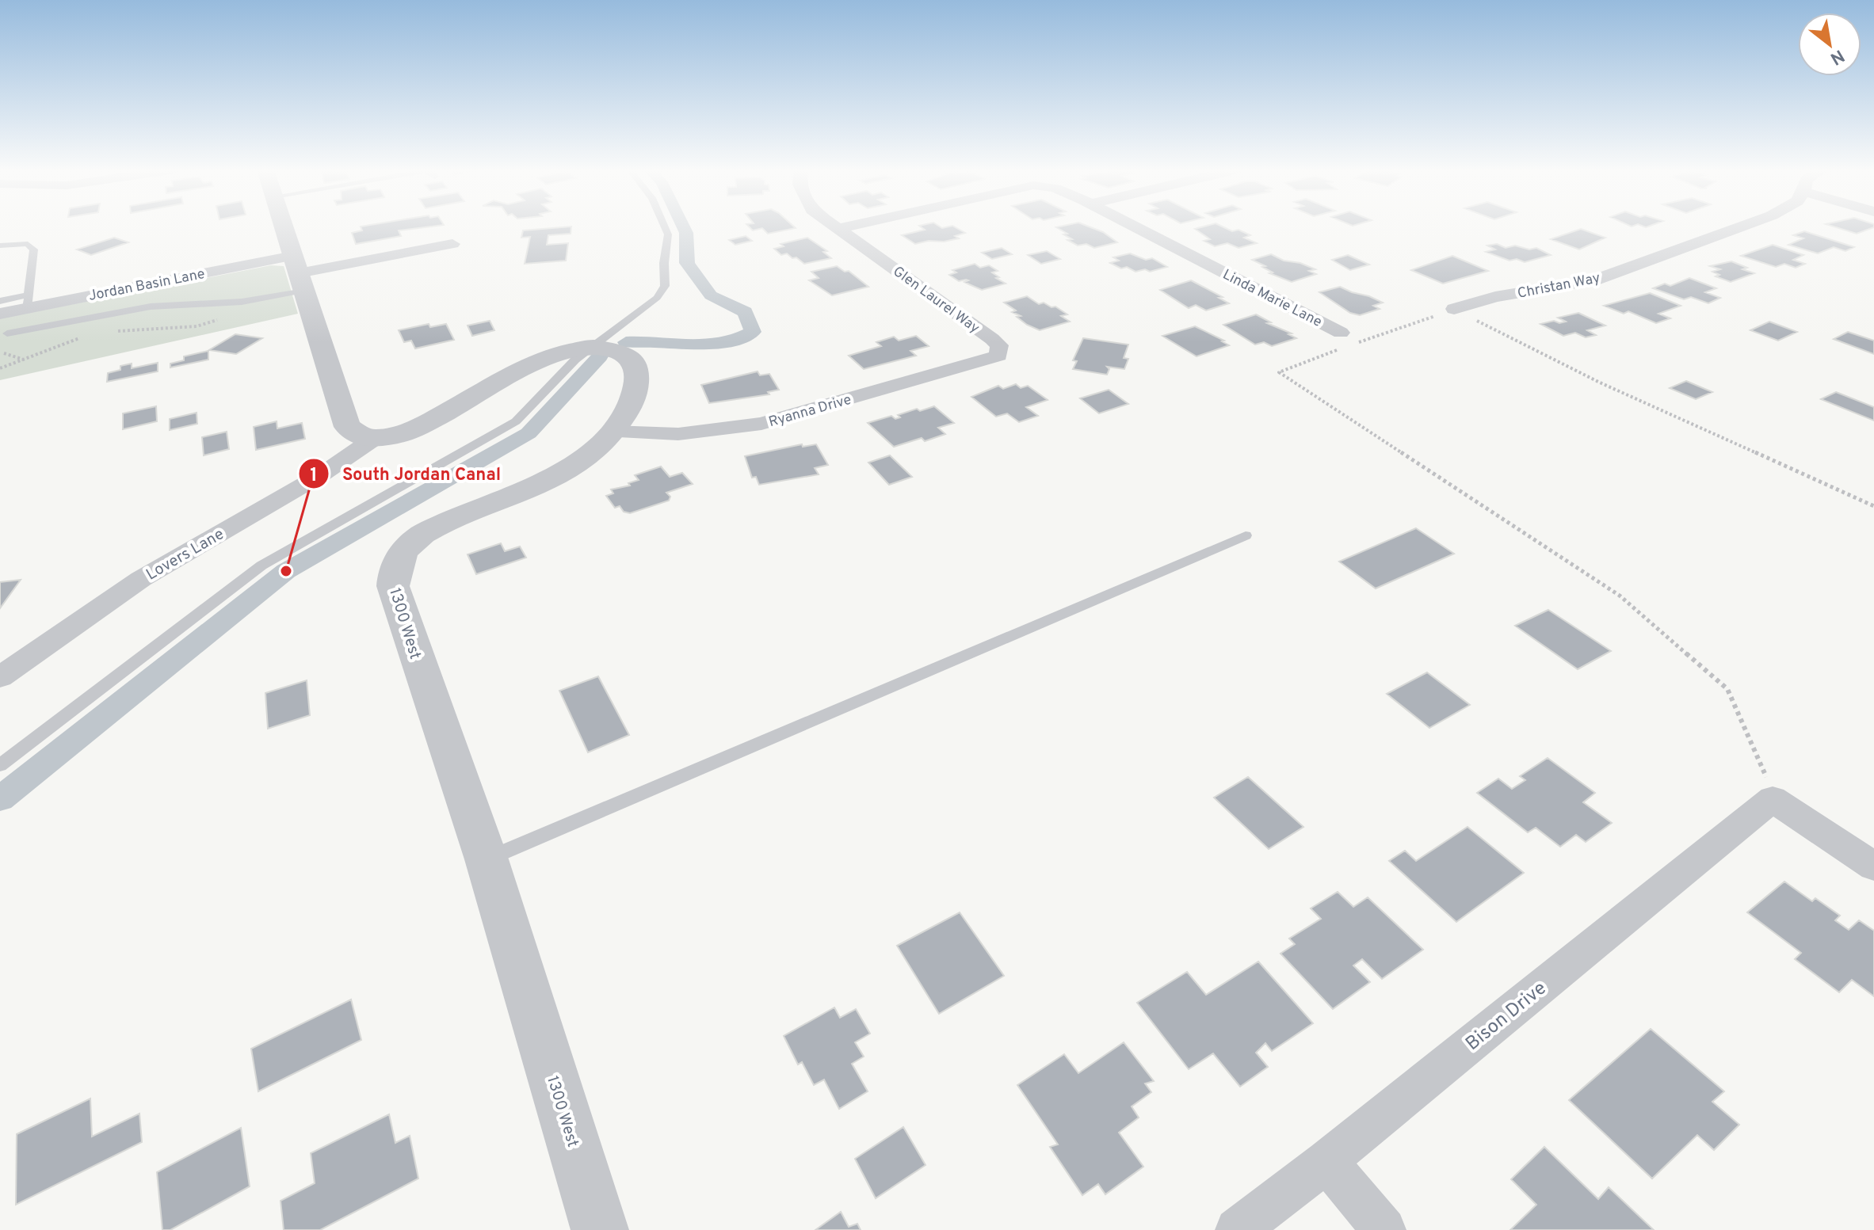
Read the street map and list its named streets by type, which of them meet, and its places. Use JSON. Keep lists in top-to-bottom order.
{
  "streets": {
    "street": [
      "Jordan Basin Lane",
      "Christan Way",
      "Linda Marie Lane",
      "Glen Laurel Way",
      "Ryanna Drive",
      "Lovers Lane",
      "1300 West",
      "Bison Drive"
    ]
  },
  "crossings": [
    ["Linda Marie Lane", "Glen Laurel Way"],
    ["Glen Laurel Way", "Ryanna Drive"],
    ["Ryanna Drive", "1300 West"],
    ["Lovers Lane", "1300 West"]
  ],
  "places": ["South Jordan Canal"],
  "north": "bottom right"
}
